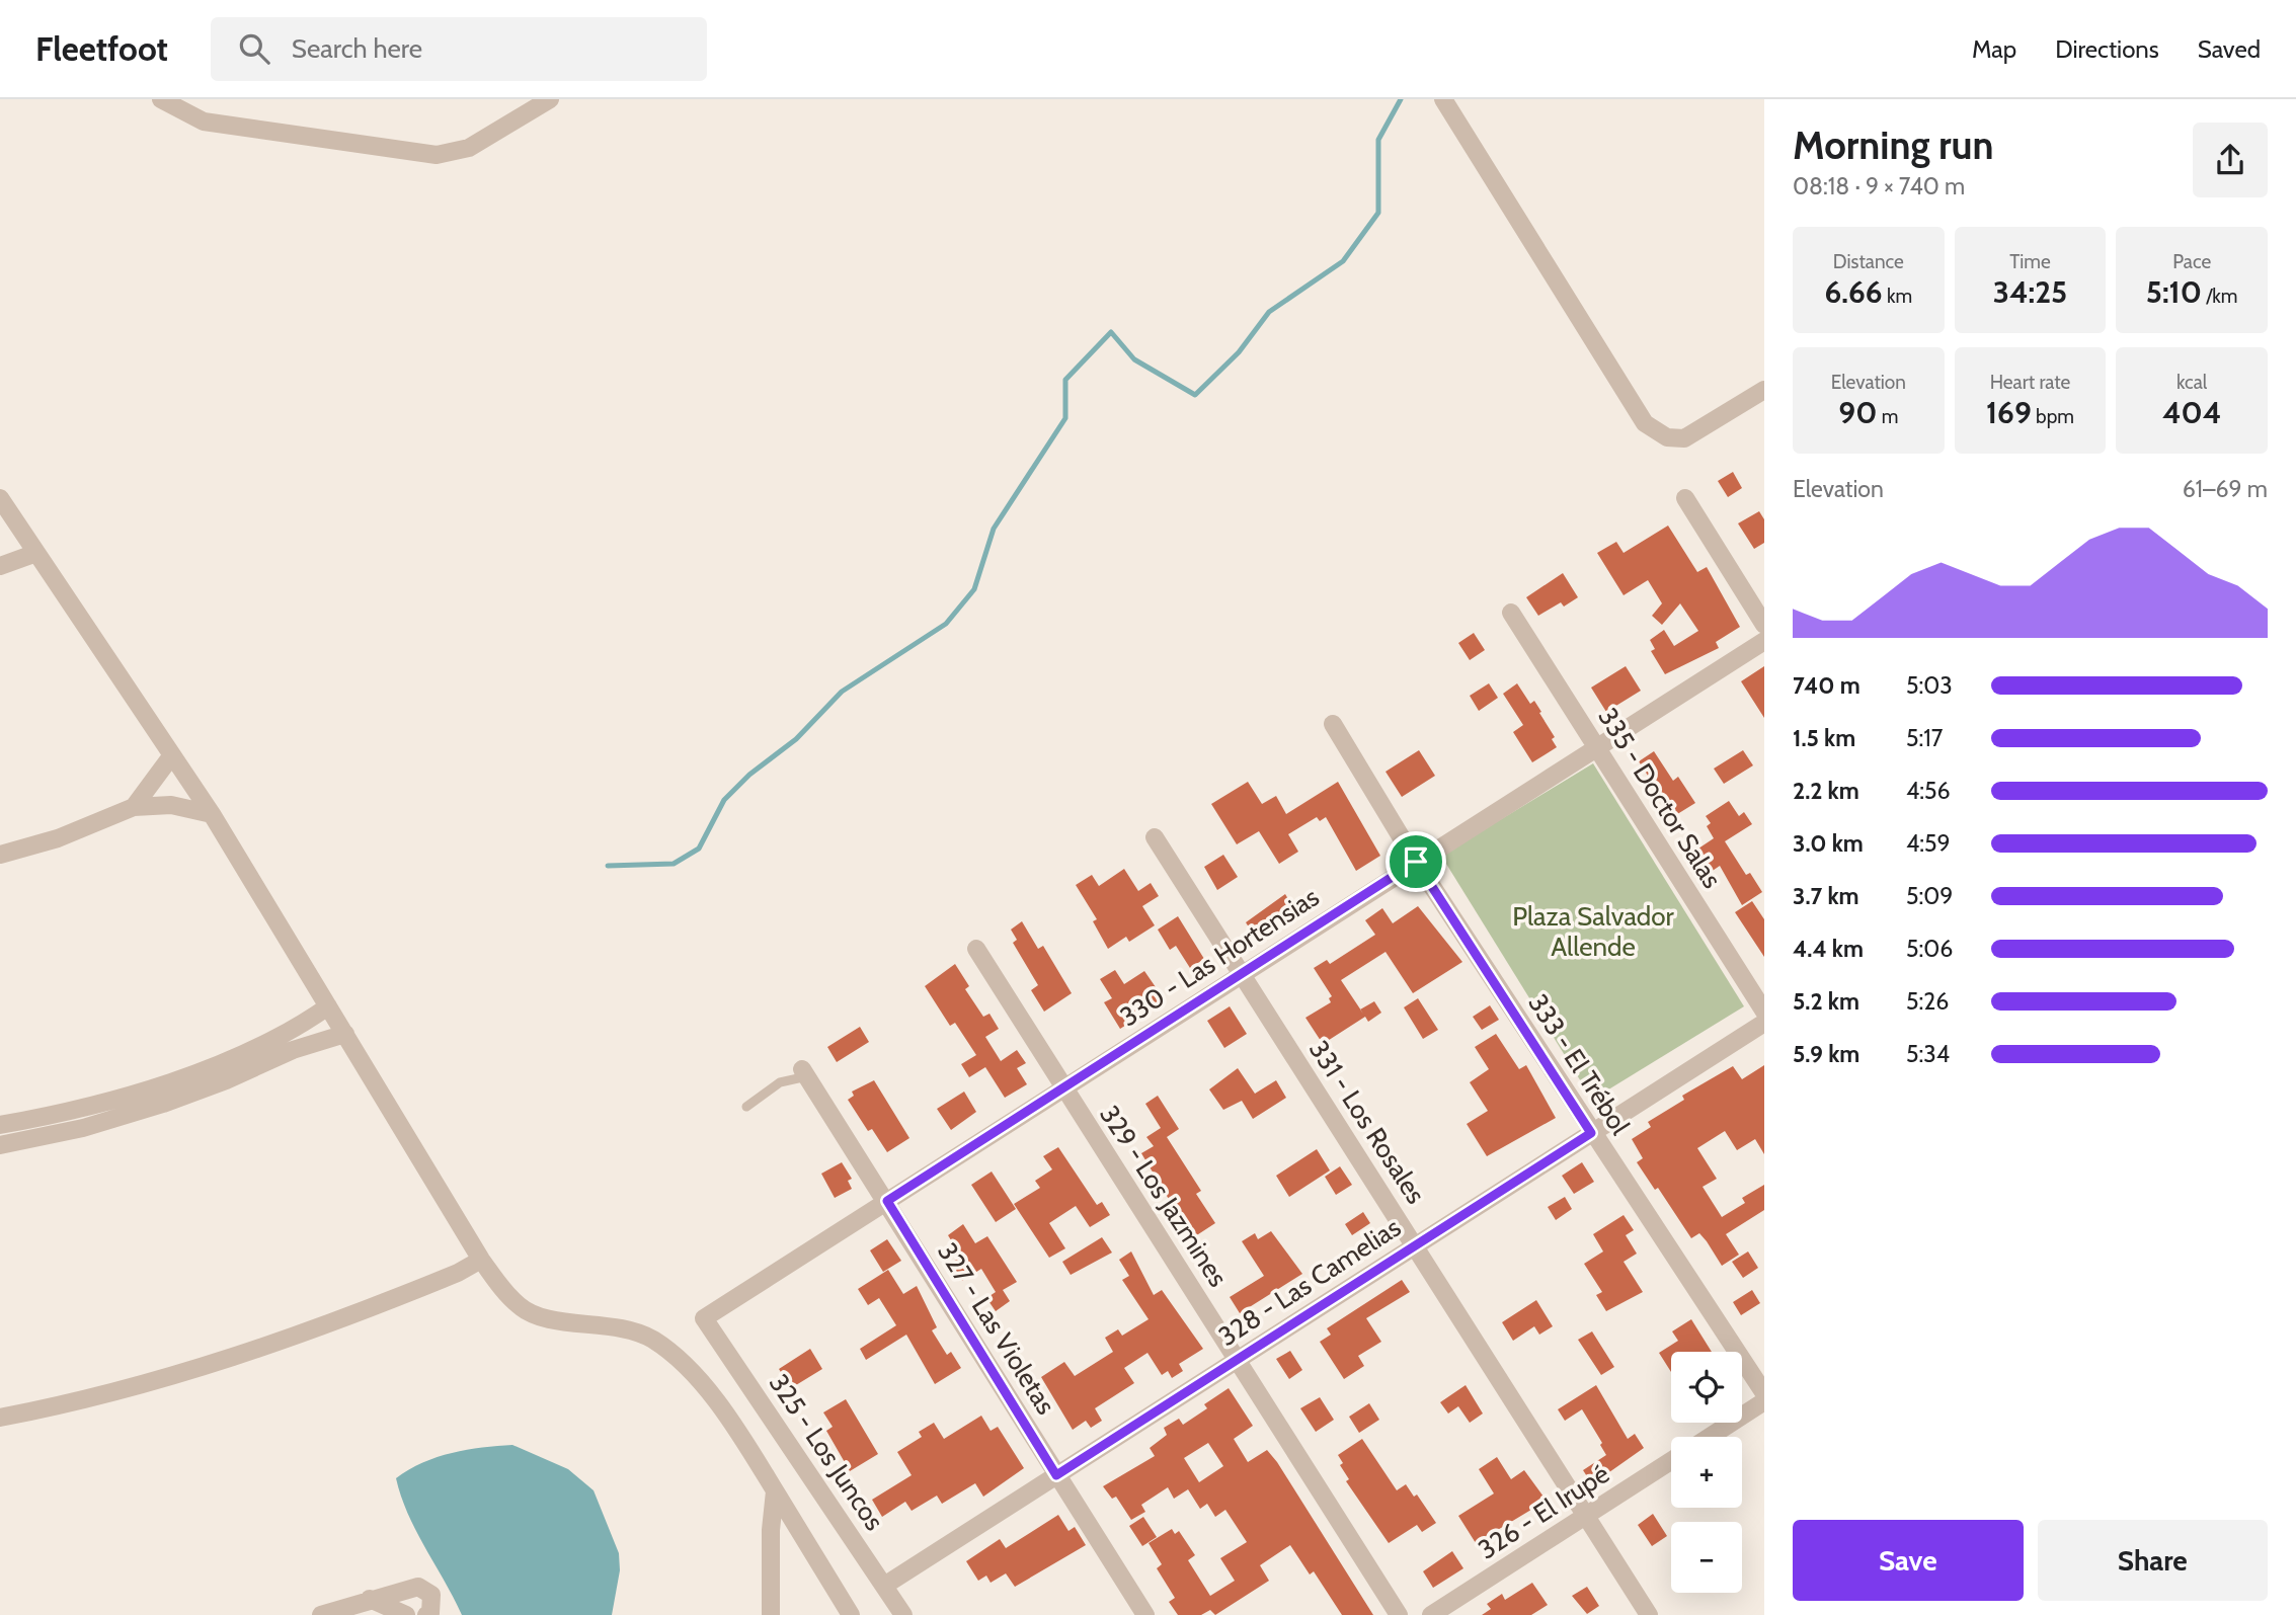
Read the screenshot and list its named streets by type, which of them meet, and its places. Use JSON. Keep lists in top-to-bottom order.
{
  "streets": {
    "street": [
      "335 - Doctor Salas",
      "330 - Las Hortensias",
      "333 - El Trébol",
      "331 - Los Rosales",
      "329 - Los Jazmines",
      "328 - Las Camelias",
      "327 - Las Violetas",
      "325 - Los Juncos",
      "326 - El Irupé"
    ]
  },
  "crossings": [
    ["335 - Doctor Salas", "330 - Las Hortensias"],
    ["330 - Las Hortensias", "333 - El Trébol"],
    ["330 - Las Hortensias", "331 - Los Rosales"],
    ["330 - Las Hortensias", "329 - Los Jazmines"],
    ["330 - Las Hortensias", "327 - Las Violetas"],
    ["330 - Las Hortensias", "325 - Los Juncos"],
    ["333 - El Trébol", "328 - Las Camelias"],
    ["331 - Los Rosales", "328 - Las Camelias"],
    ["331 - Los Rosales", "326 - El Irupé"],
    ["329 - Los Jazmines", "328 - Las Camelias"],
    ["328 - Las Camelias", "327 - Las Violetas"],
    ["328 - Las Camelias", "325 - Los Juncos"]
  ],
  "parks": ["Plaza Salvador Allende"],
  "page": {
    "header": "Fleetfoot",
    "search": "Search here",
    "nav": ["Map", "Directions", "Saved"],
    "heading": ["Morning run", "08:18 · 9 × 740 m"],
    "stats": [
      ["Distance", "6.66 km"],
      ["Time", "34:25"],
      ["Pace", "5:10 /km"],
      ["Elevation", "90 m"],
      ["Heart rate", "169 bpm"],
      ["kcal", "404"]
    ],
    "chart": ["Elevation", "61–69 m"],
    "list": [
      {
        "name": "740 m",
        "note": "5:03"
      },
      {
        "name": "1.5 km",
        "note": "5:17"
      },
      {
        "name": "2.2 km",
        "note": "4:56"
      },
      {
        "name": "3.0 km",
        "note": "4:59"
      },
      {
        "name": "3.7 km",
        "note": "5:09"
      },
      {
        "name": "4.4 km",
        "note": "5:06"
      },
      {
        "name": "5.2 km",
        "note": "5:26"
      },
      {
        "name": "5.9 km",
        "note": "5:34"
      }
    ],
    "map_buttons": ["+", "−"],
    "buttons": ["Save", "Share"]
  }
}
